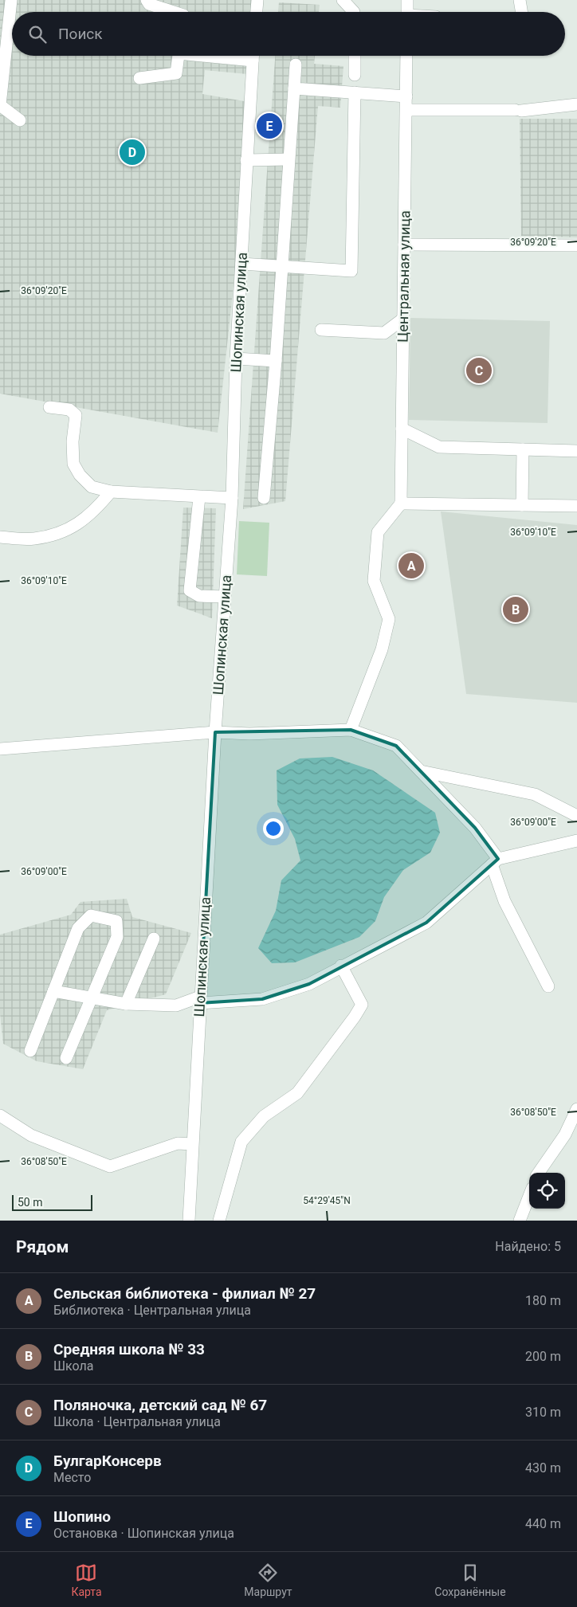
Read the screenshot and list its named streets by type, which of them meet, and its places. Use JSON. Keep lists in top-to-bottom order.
{
  "streets": {
    "street": ["Центральная улица", "Шопинская улица"]
  },
  "scale_bar": "50 m",
  "page": {
    "search": "Поиск",
    "pins": [
      "E",
      "D",
      "C",
      "A",
      "B"
    ],
    "scale": "50 m",
    "heading": ["Рядом", "Найдено: 5"],
    "list": [
      {
        "mark": "A",
        "name": "Сельская библиотека - филиал № 27",
        "note": "Библиотека · Центральная улица",
        "value": "180 m"
      },
      {
        "mark": "B",
        "name": "Средняя школа № 33",
        "note": "Школа",
        "value": "200 m"
      },
      {
        "mark": "C",
        "name": "Поляночка, детский сад № 67",
        "note": "Школа · Центральная улица",
        "value": "310 m"
      },
      {
        "mark": "D",
        "name": "БулгарКонсерв",
        "note": "Место",
        "value": "430 m"
      },
      {
        "mark": "E",
        "name": "Шопино",
        "note": "Остановка · Шопинская улица",
        "value": "440 m"
      }
    ],
    "nav": ["Карта", "Маршрут", "Сохранённые"]
  },
  "coordinates": [
    "36°09'20\"E",
    "36°09'10\"E",
    "36°09'00\"E",
    "36°08'50\"E",
    "54°29'45\"N"
  ]
}
